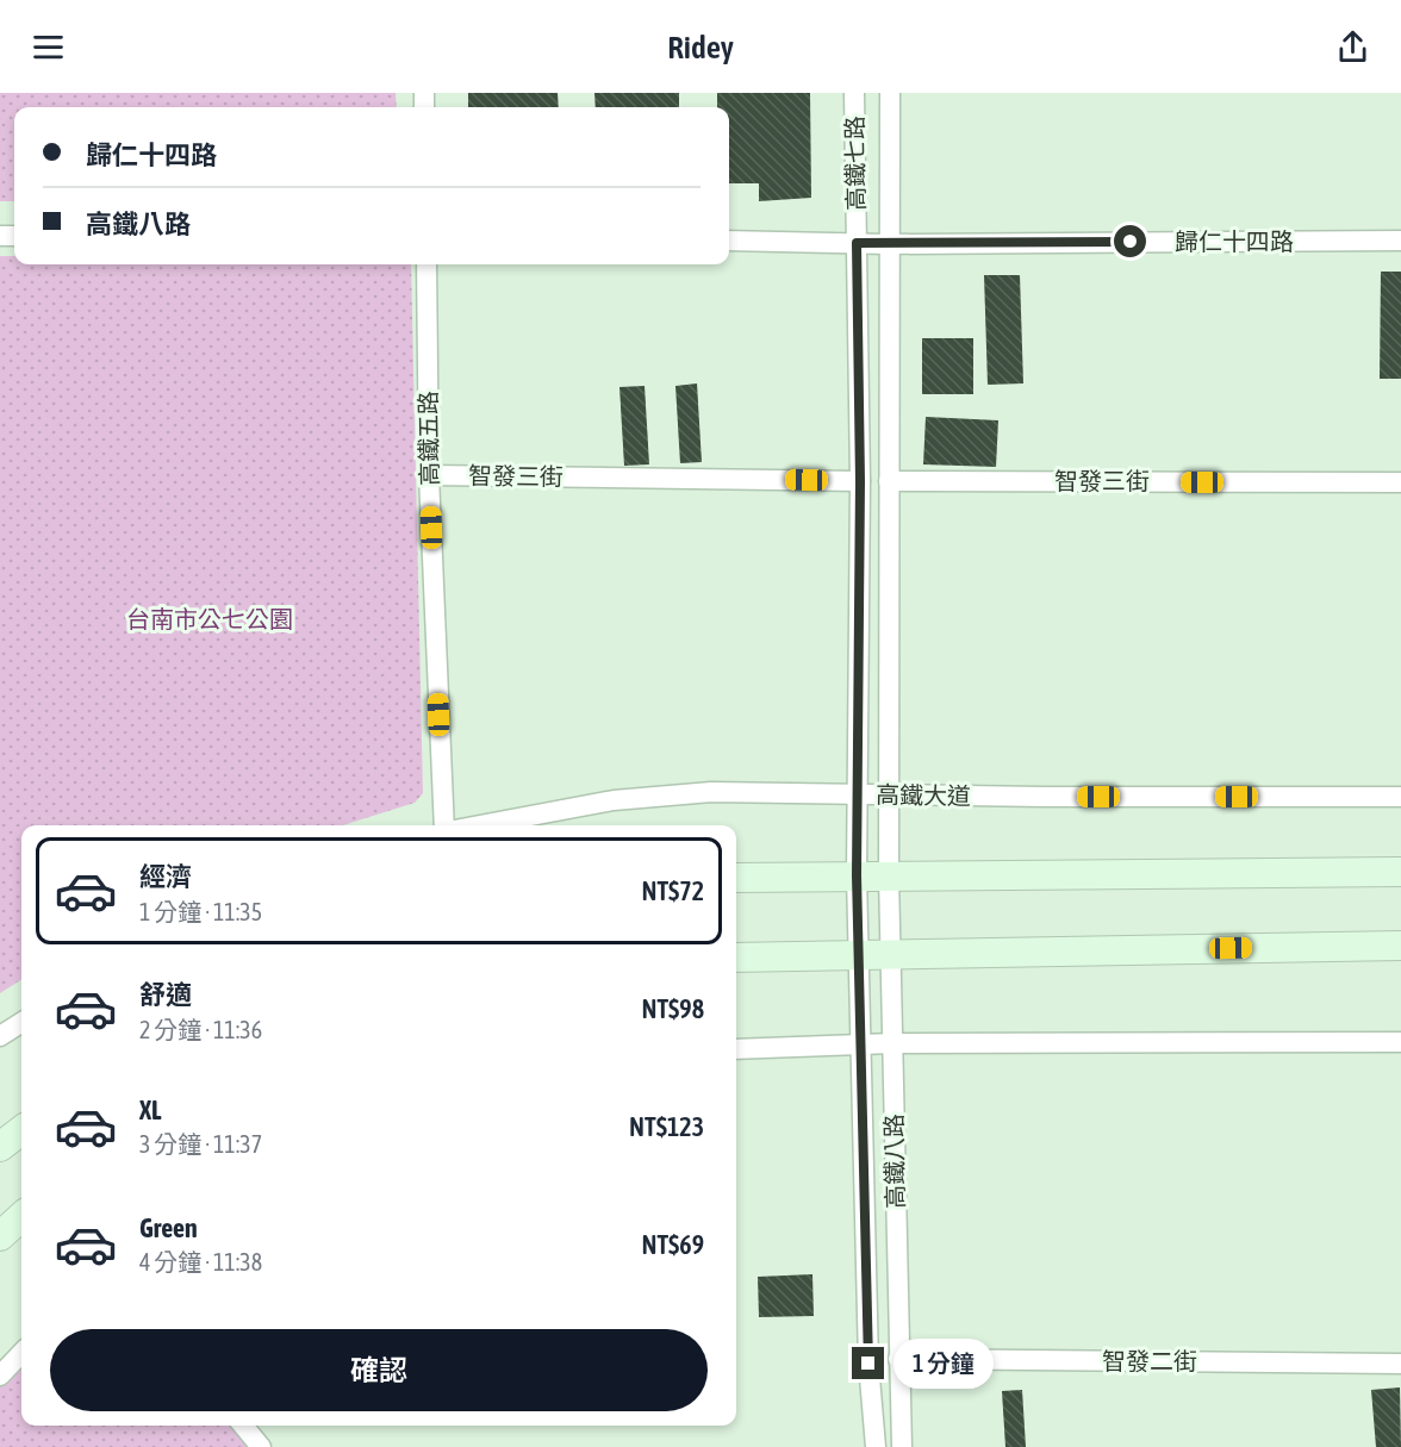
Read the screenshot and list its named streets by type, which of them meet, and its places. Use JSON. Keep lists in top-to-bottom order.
{
  "streets": {
    "street": [
      "高鐵七路",
      "歸仁十四路",
      "高鐵五路",
      "智發三街",
      "高鐵大道",
      "高鐵八路",
      "智發二街"
    ]
  },
  "crossings": [
    ["高鐵七路", "歸仁十四路"],
    ["高鐵七路", "智發三街"],
    ["高鐵七路", "高鐵大道"],
    ["高鐵七路", "高鐵八路"],
    ["高鐵五路", "智發三街"],
    ["高鐵八路", "智發二街"]
  ],
  "parks": ["台南市公七公園"],
  "page": {
    "header": "Ridey",
    "banner": ["歸仁十四路", "高鐵八路"],
    "list": [
      {
        "name": "經濟",
        "note": "1 分鐘 · 11:35",
        "value": "NT$72"
      },
      {
        "name": "舒適",
        "note": "2 分鐘 · 11:36",
        "value": "NT$98"
      },
      {
        "name": "XL",
        "note": "3 分鐘 · 11:37",
        "value": "NT$123"
      },
      {
        "name": "Green",
        "note": "4 分鐘 · 11:38",
        "value": "NT$69"
      }
    ],
    "buttons": "確認",
    "bubble": "1 分鐘"
  }
}
